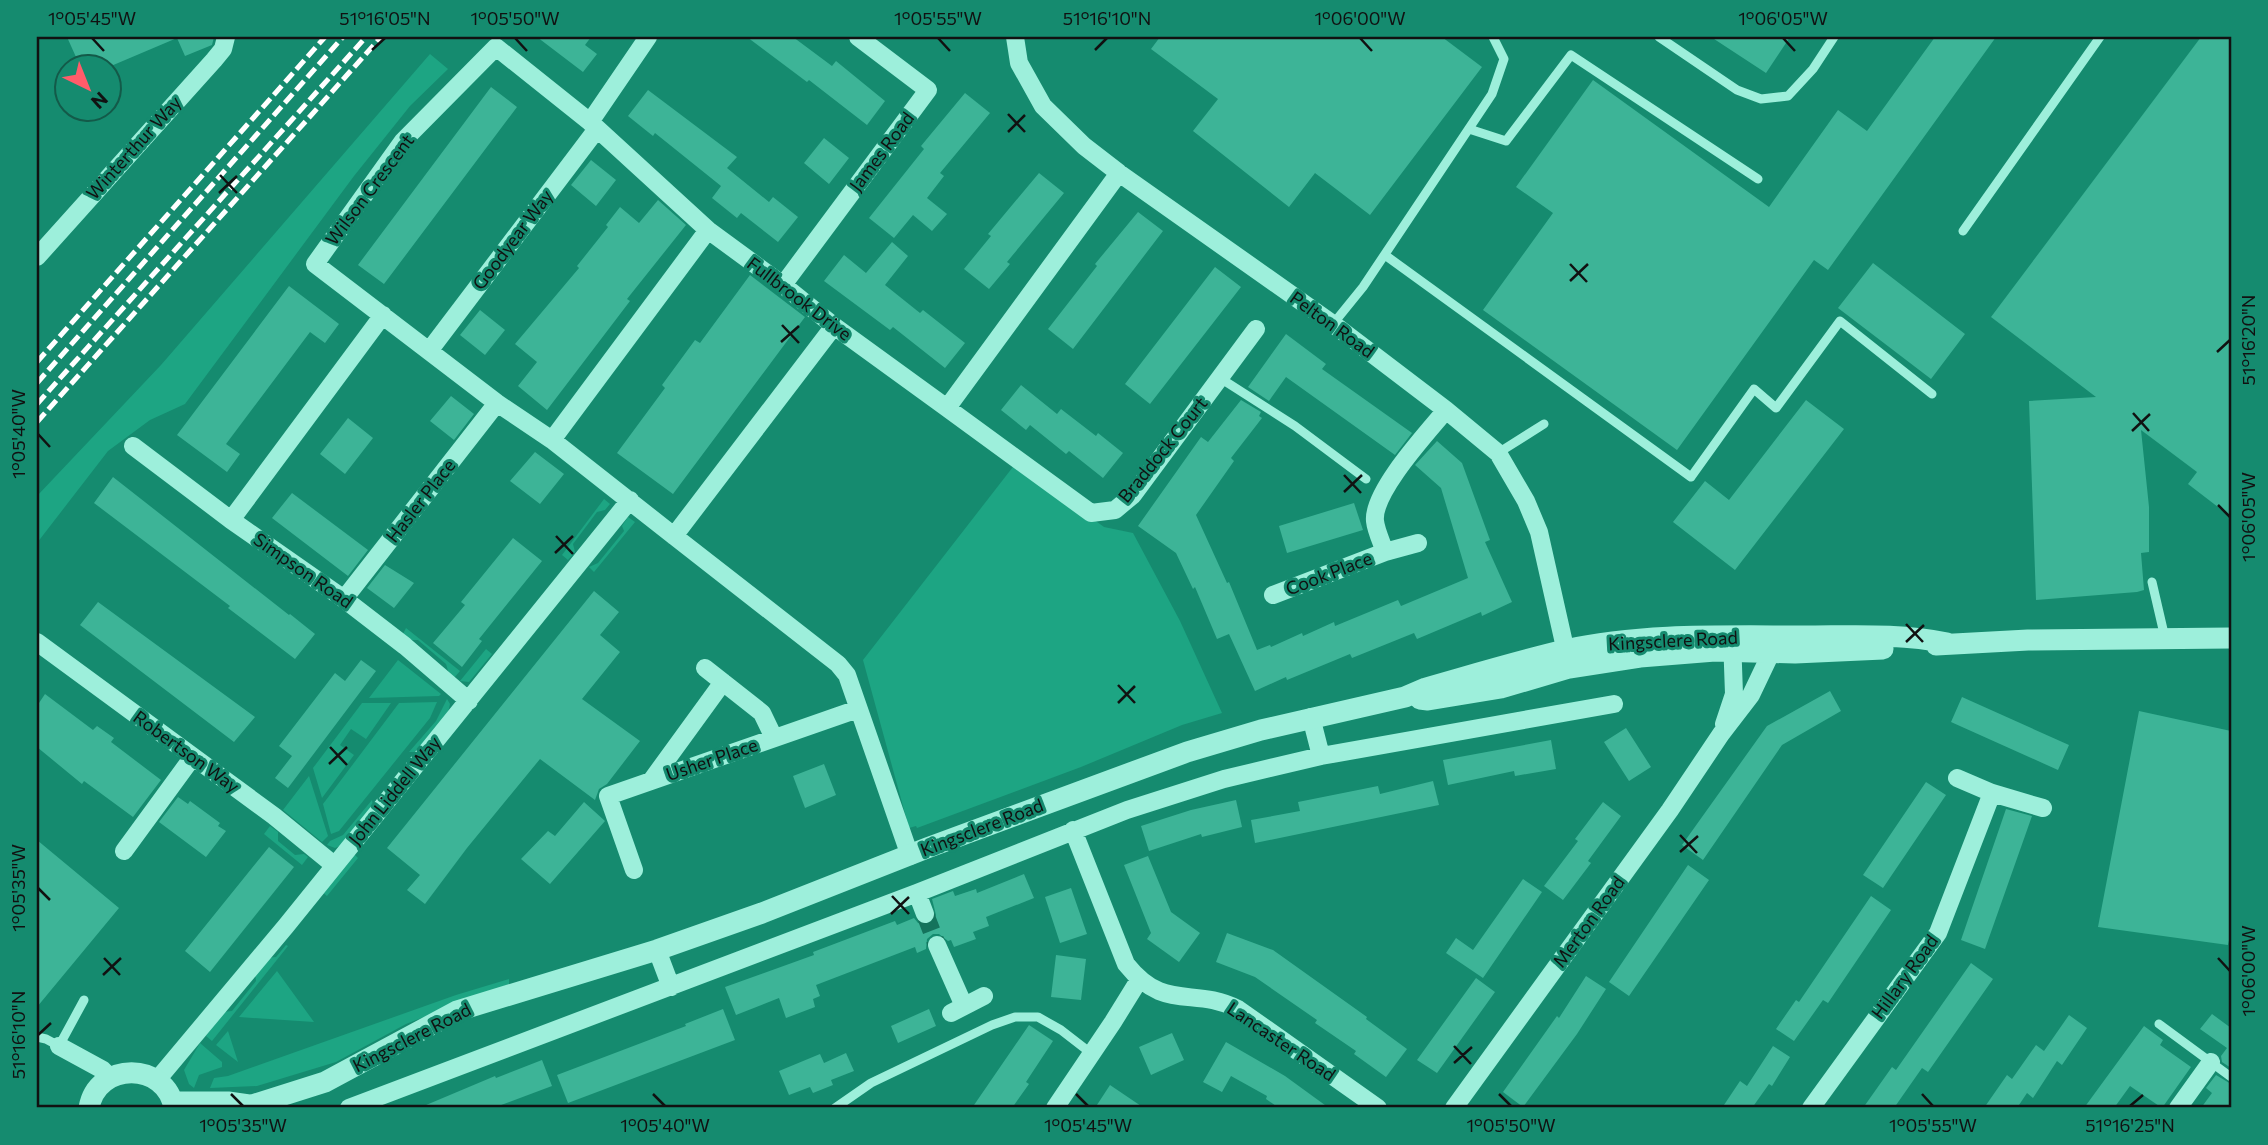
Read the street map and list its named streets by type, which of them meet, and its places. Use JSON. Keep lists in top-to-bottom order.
{
  "streets": {
    "street": [
      "Winterthur Way",
      "James Road",
      "Wilson Crescent",
      "Goodyear Way",
      "Fullbrook Drive",
      "Pelton Road",
      "Braddock Court",
      "Hasler Place",
      "Simpson Road",
      "Cook Place",
      "Kingsclere Road",
      "Robertson Way",
      "Usher Place",
      "John Liddell Way",
      "Merton Road",
      "Hillary Road",
      "Lancaster Road"
    ]
  },
  "crossings": [
    ["James Road", "Fullbrook Drive"],
    ["Wilson Crescent", "Goodyear Way"],
    ["Wilson Crescent", "Fullbrook Drive"],
    ["Wilson Crescent", "Hasler Place"],
    ["Fullbrook Drive", "Braddock Court"],
    ["Pelton Road", "Cook Place"],
    ["Pelton Road", "Kingsclere Road"],
    ["Hasler Place", "Simpson Road"],
    ["Simpson Road", "John Liddell Way"],
    ["Kingsclere Road", "John Liddell Way"],
    ["Kingsclere Road", "Merton Road"],
    ["Robertson Way", "John Liddell Way"]
  ],
  "north": "bottom right",
  "coordinates": [
    "1°05'45\"W",
    "51°16'05\"N",
    "1°05'50\"W",
    "1°05'55\"W",
    "51°16'10\"N",
    "1°06'00\"W",
    "1°06'05\"W",
    "51°16'20\"N",
    "1°05'40\"W",
    "1°05'35\"W",
    "51°16'25\"N"
  ]
}
